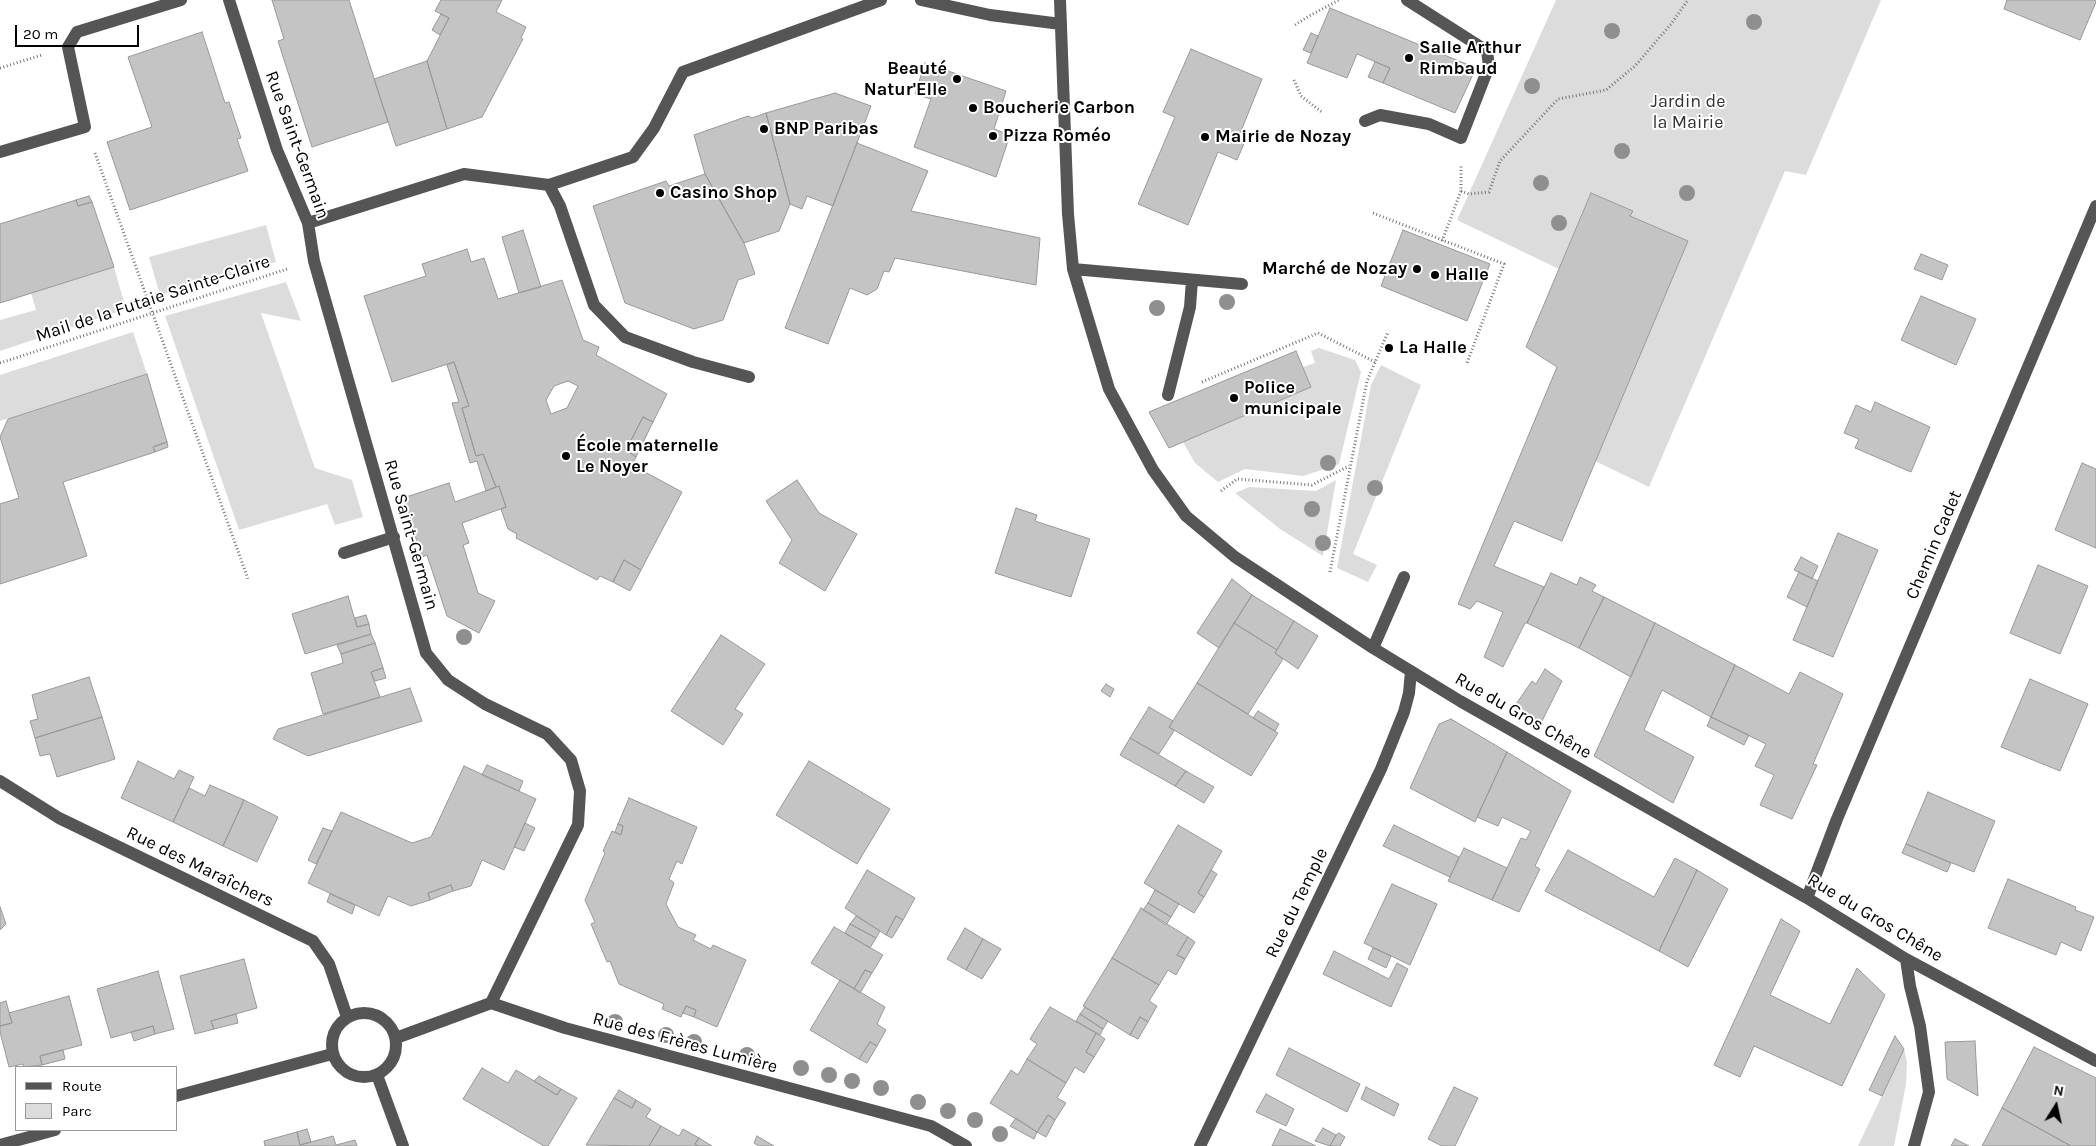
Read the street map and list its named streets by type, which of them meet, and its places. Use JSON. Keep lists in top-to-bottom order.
{
  "streets": {
    "street": [
      "Rue Saint-Germain",
      "Chemin Cadet",
      "Rue du Gros Chêne",
      "Rue des Maraîchers",
      "Rue du Temple",
      "Rue des Frères Lumière"
    ],
    "path": ["Mail de la Futaie Sainte-Claire"]
  },
  "crossings": [
    ["Rue Saint-Germain", "Mail de la Futaie Sainte-Claire"],
    ["Rue Saint-Germain", "Rue des Frères Lumière"],
    ["Chemin Cadet", "Rue du Gros Chêne"],
    ["Rue du Gros Chêne", "Rue du Temple"]
  ],
  "parks": ["Jardin de la Mairie"],
  "places": [
    "Salle Arthur Rimbaud",
    "Beauté Natur'Elle",
    "Boucherie Carbon",
    "BNP Paribas",
    "Pizza Roméo",
    "Mairie de Nozay",
    "Casino Shop",
    "Marché de Nozay",
    "Halle",
    "La Halle",
    "Police municipale",
    "École maternelle Le Noyer"
  ],
  "legend": ["Route", "Parc"],
  "scale_bar": "20 m",
  "north": "top"
}
